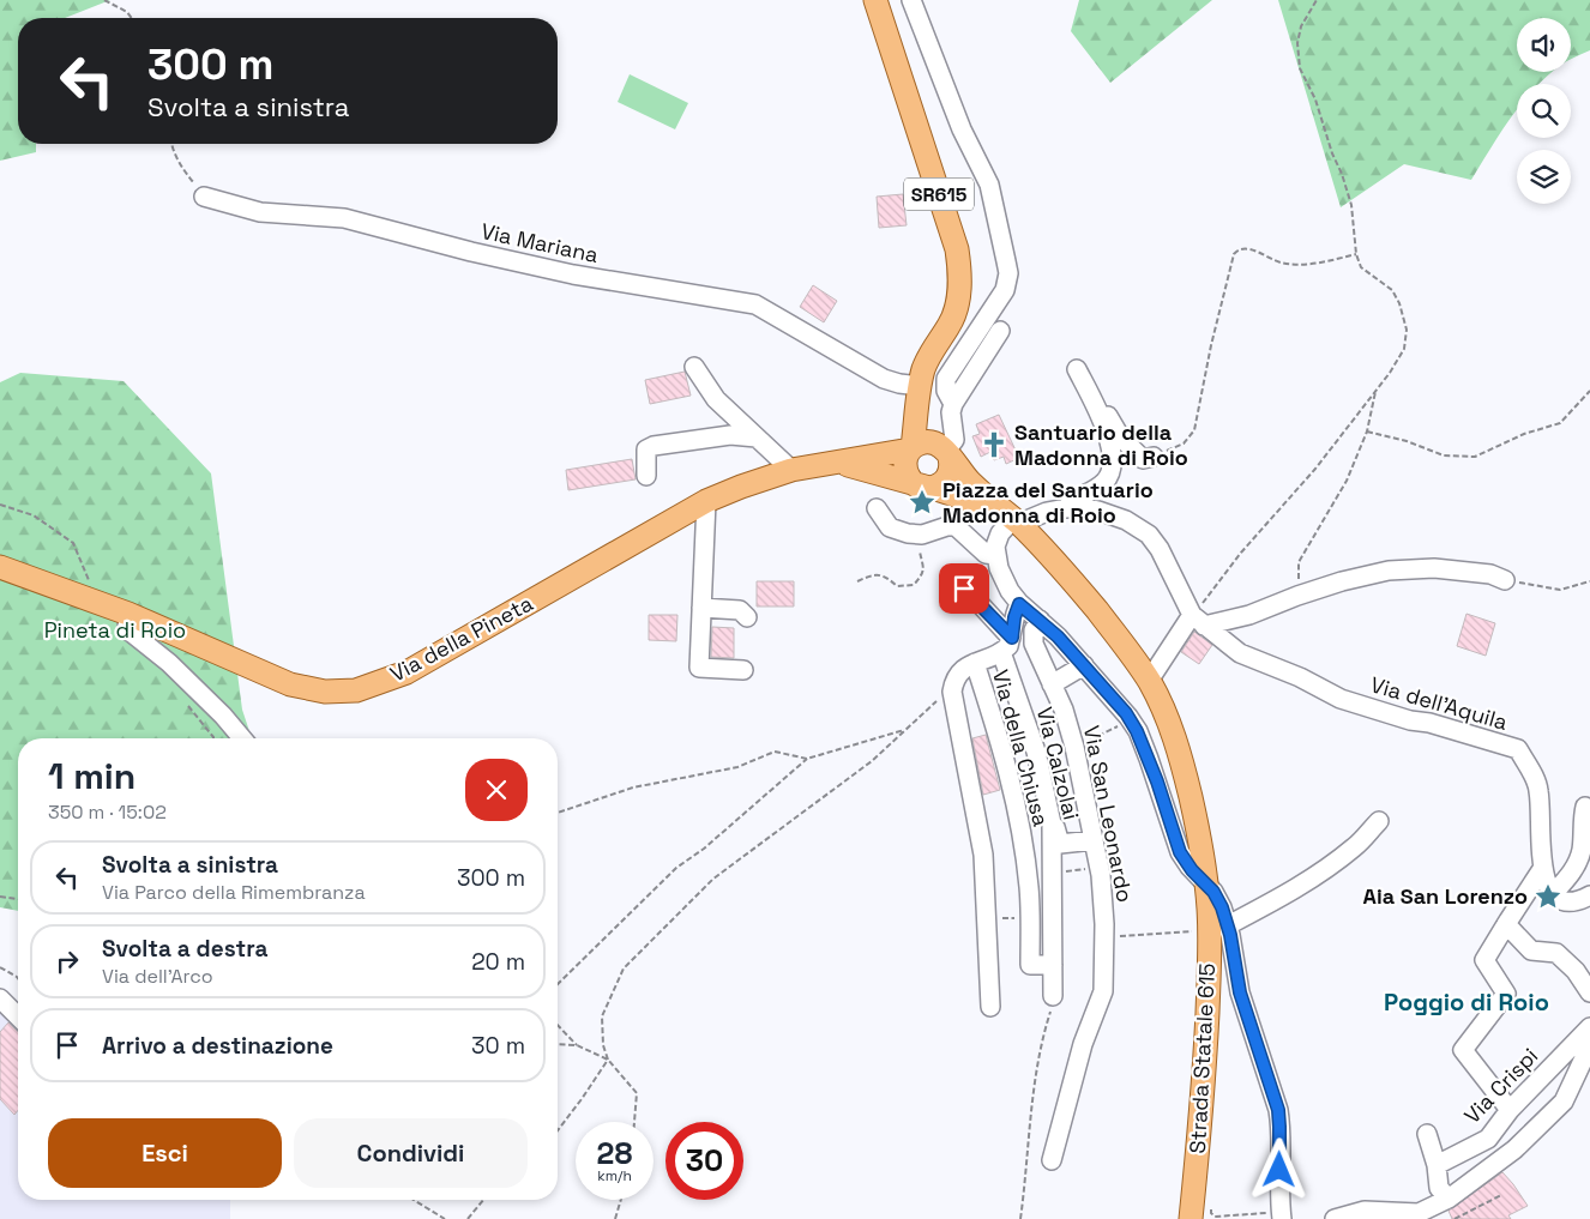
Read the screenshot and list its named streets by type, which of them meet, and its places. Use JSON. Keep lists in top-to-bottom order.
{
  "streets": {
    "main road": ["SR615", "Via della Pineta", "Strada Statale 615"],
    "street": [
      "Via Mariana",
      "Via dell'Aquila",
      "Via della Chiusa",
      "Via Calzolai",
      "Via San Leonardo",
      "Via Crispi"
    ]
  },
  "crossings": [
    ["SR615", "Via Mariana"],
    ["SR615", "Via della Pineta"],
    ["SR615", "Via dell'Aquila"],
    ["SR615", "Strada Statale 615"],
    ["Via dell'Aquila", "Strada Statale 615"],
    ["Via della Chiusa", "Via Calzolai"]
  ],
  "districts": ["Poggio di Roio"],
  "parks": ["Pineta di Roio"],
  "places": {
    "church": ["Santuario della Madonna di Roio"],
    "place": ["Piazza del Santuario Madonna di Roio", "Aia San Lorenzo"]
  },
  "page": {
    "turn": ["300 m", "Svolta a sinistra"],
    "heading": ["1 min", "350 m · 15:02"],
    "list": [
      {
        "name": "Svolta a sinistra",
        "note": "Via Parco della Rimembranza",
        "value": "300 m"
      },
      {
        "name": "Svolta a destra",
        "note": "Via dell'Arco",
        "value": "20 m"
      },
      {
        "name": "Arrivo a destinazione",
        "value": "30 m"
      }
    ],
    "buttons": ["Esci", "Condividi"],
    "speed": "28 km/h",
    "limit": "30"
  }
}
